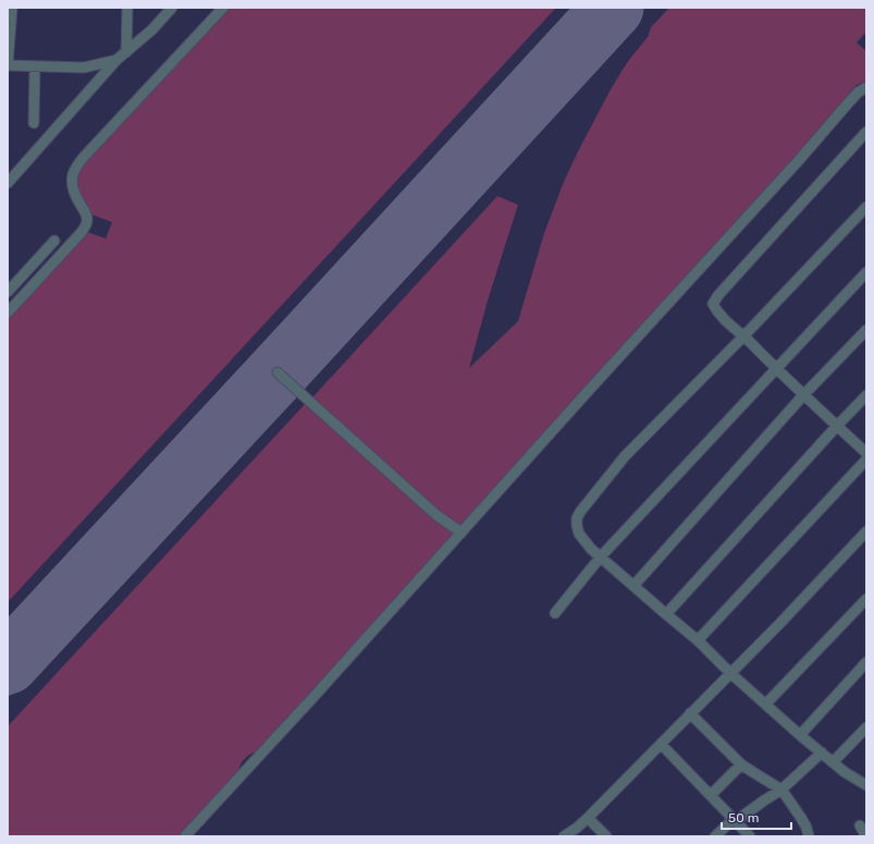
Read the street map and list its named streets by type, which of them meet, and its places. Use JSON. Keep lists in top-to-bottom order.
{
  "scale_bar": "50 m"
}
